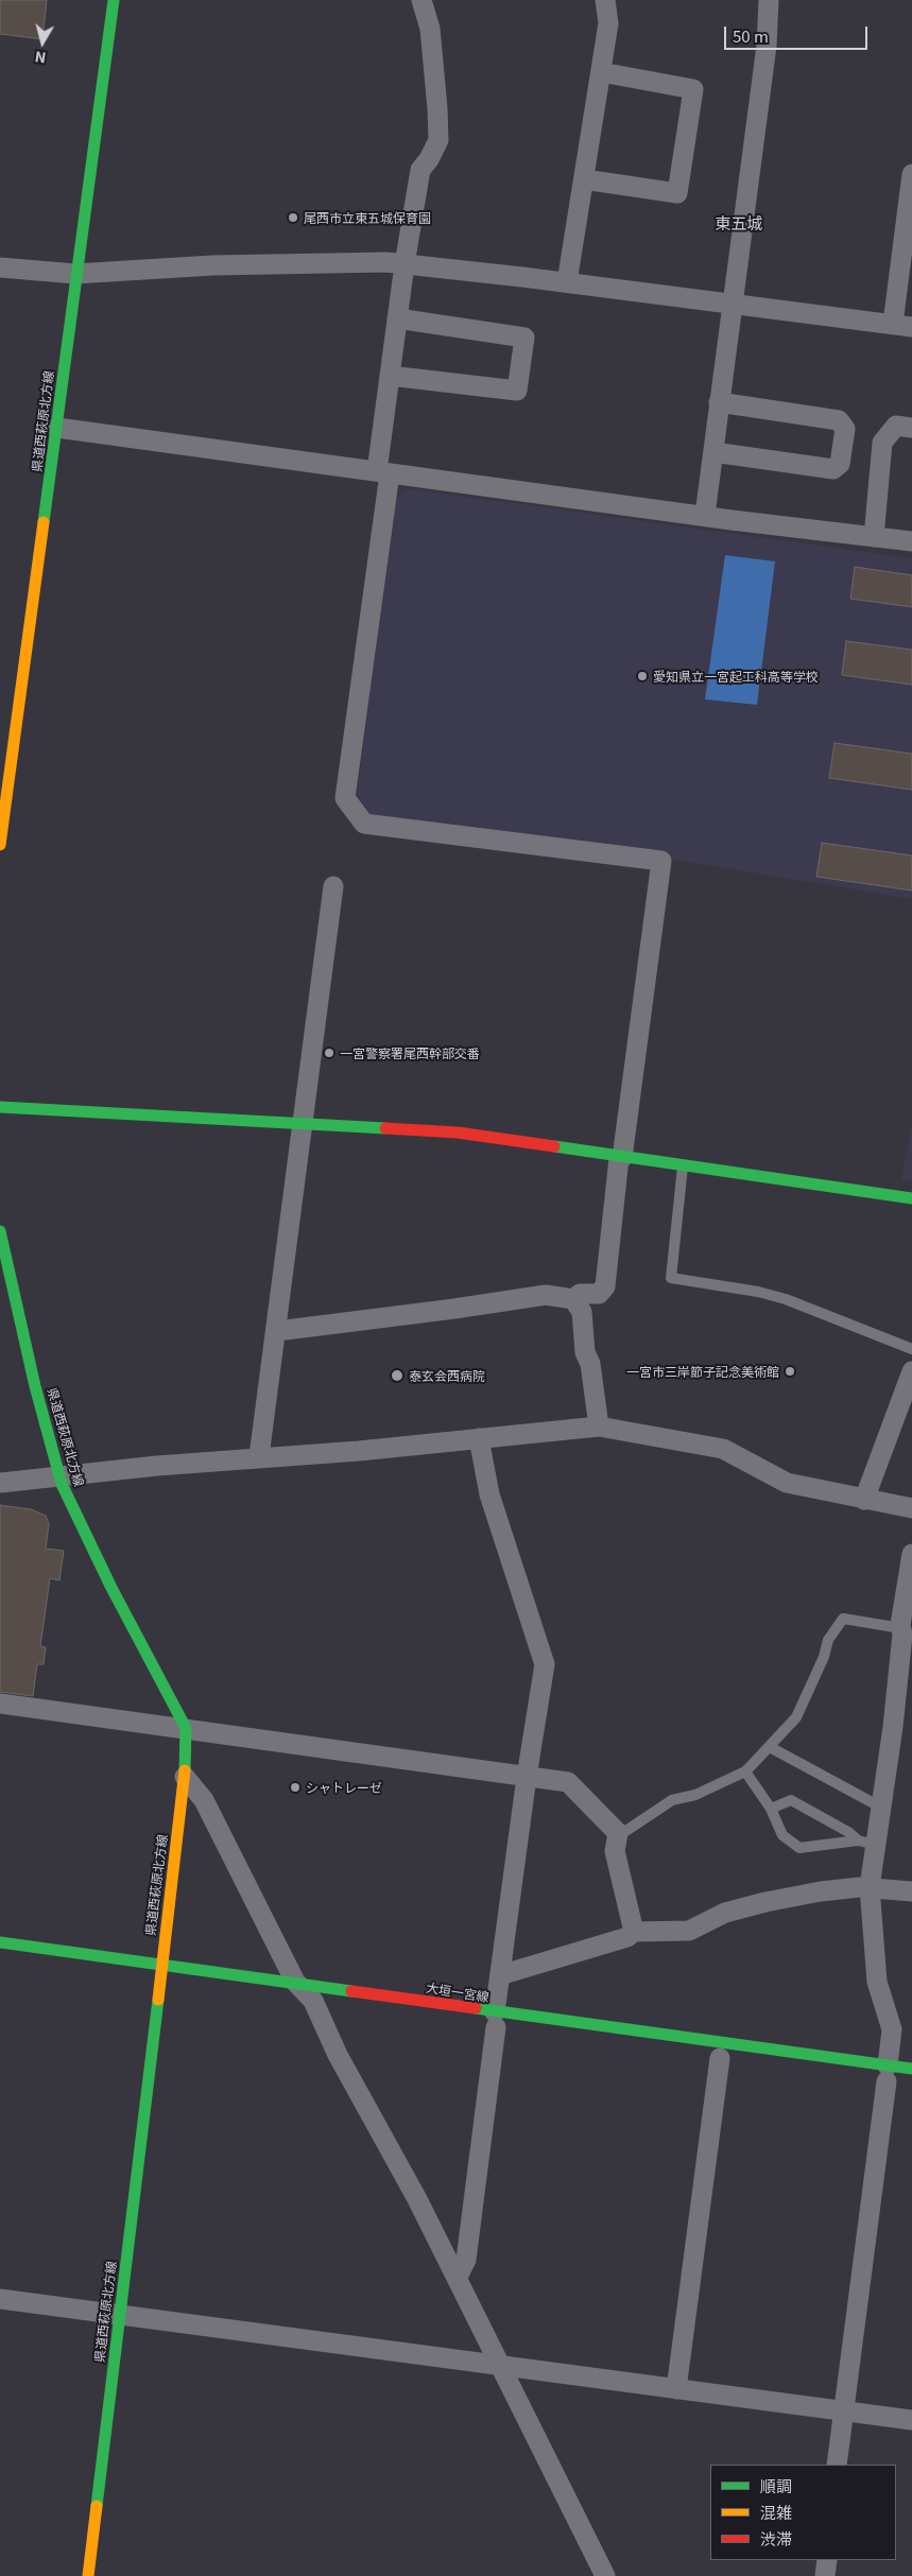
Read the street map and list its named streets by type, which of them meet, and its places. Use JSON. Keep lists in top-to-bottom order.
{
  "streets": {
    "main road": ["県道西萩原北方線", "大垣一宮線"]
  },
  "crossings": [
    ["県道西萩原北方線", "大垣一宮線"]
  ],
  "districts": ["東五城"],
  "places": [
    "尾西市立東五城保育園",
    "愛知県立一宮起工科高等学校",
    "一宮警察署尾西幹部交番",
    "一宮市三岸節子記念美術館",
    "泰玄会西病院",
    "シャトレーゼ"
  ],
  "legend": ["順調", "混雑", "渋滞"],
  "scale_bar": "50 m",
  "north": "bottom"
}
